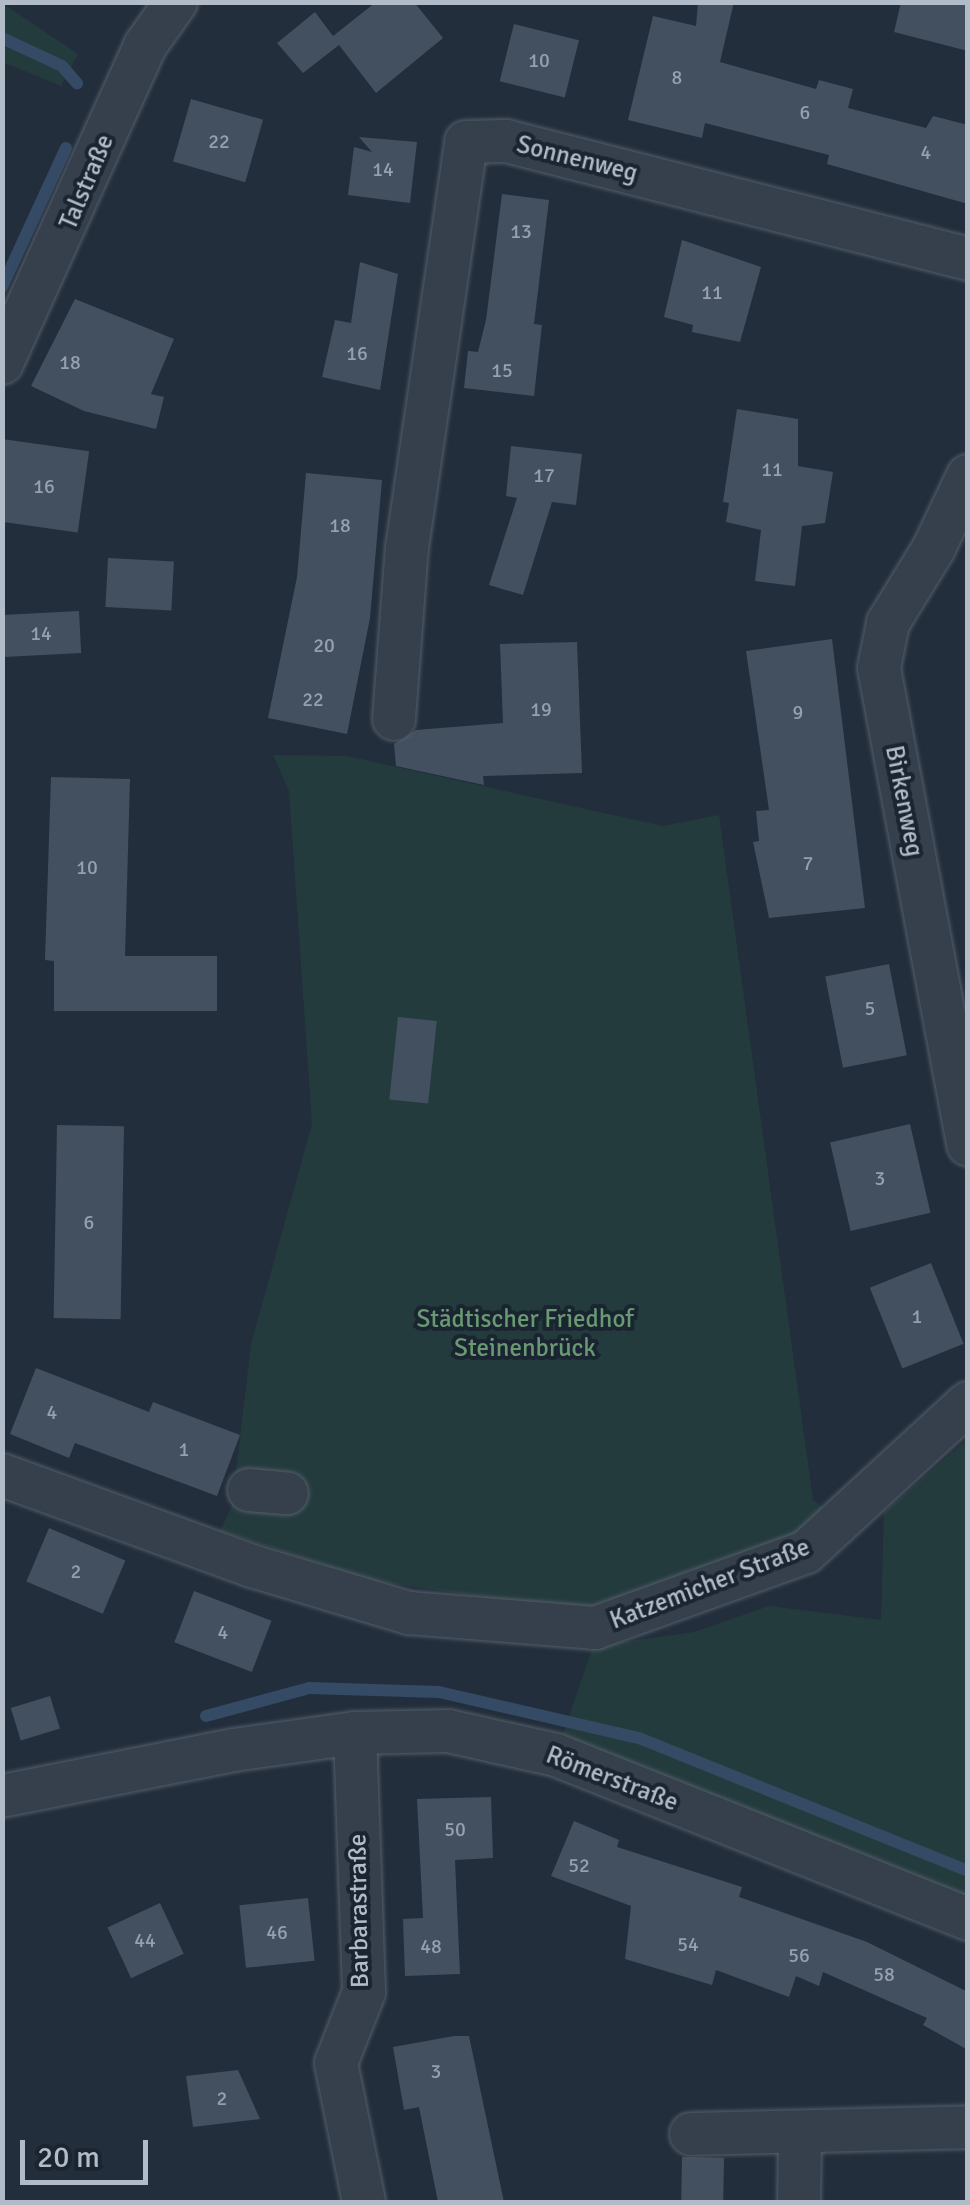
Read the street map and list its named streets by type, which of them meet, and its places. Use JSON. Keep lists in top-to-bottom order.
{
  "streets": {
    "street": [
      "Sonnenweg",
      "Talstraße",
      "Birkenweg",
      "Katzemicher Straße",
      "Römerstraße",
      "Barbarastraße"
    ]
  },
  "crossings": [
    ["Römerstraße", "Barbarastraße"]
  ],
  "parks": ["Städtischer Friedhof Steinenbrück"],
  "house_numbers": [
    "10",
    "8",
    "6",
    "22",
    "4",
    "14",
    "13",
    "11",
    "16",
    "18",
    "15",
    "11",
    "17",
    "16",
    "18",
    "14",
    "20",
    "22",
    "19",
    "9",
    "7",
    "10",
    "5",
    "3",
    "6",
    "1",
    "4",
    "1",
    "2",
    "4",
    "50",
    "52",
    "46",
    "44",
    "54",
    "48",
    "56",
    "58",
    "3",
    "2"
  ],
  "scale_bar": "20 m"
}
